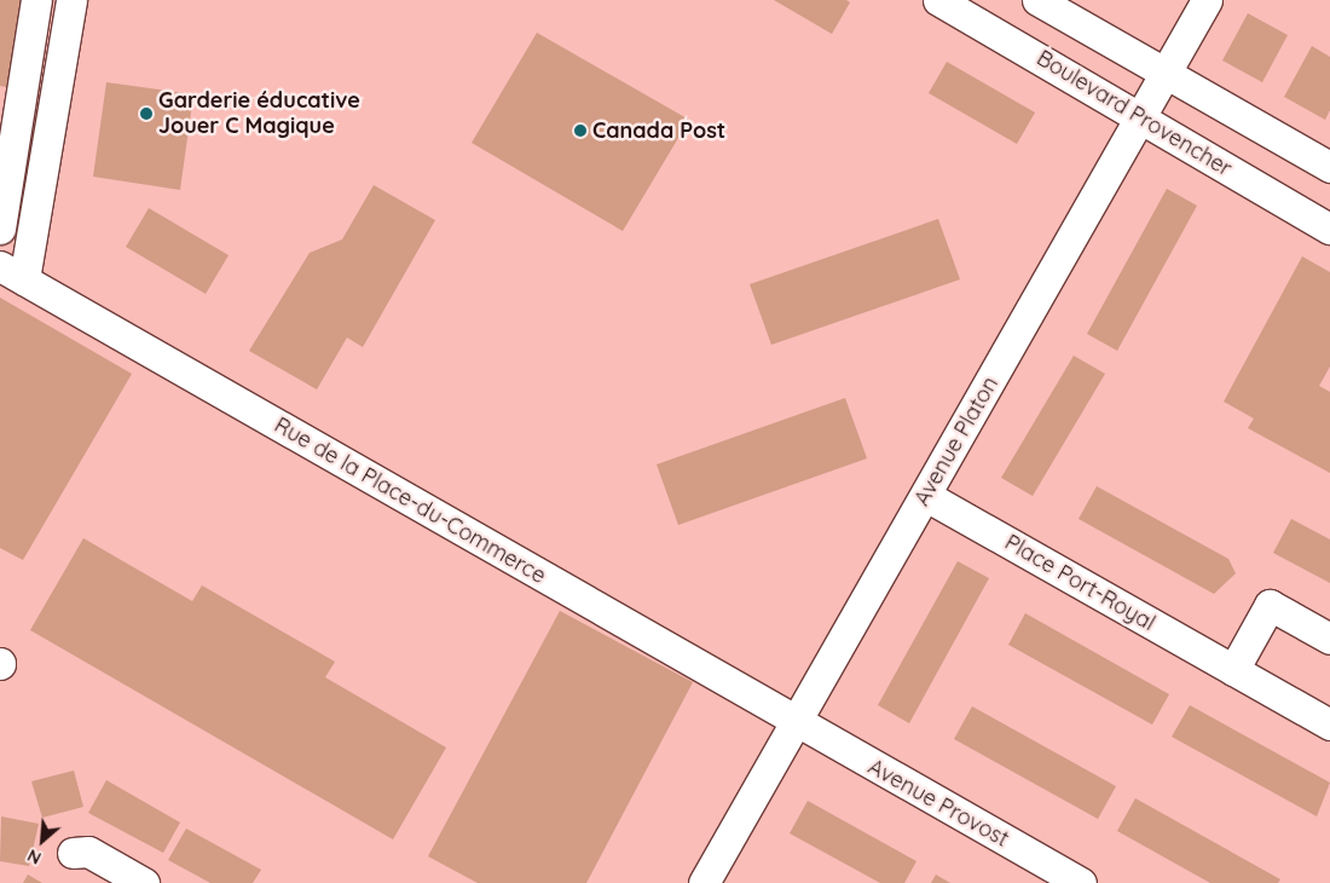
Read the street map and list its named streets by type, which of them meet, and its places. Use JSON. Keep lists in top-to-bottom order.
{
  "streets": {
    "street": [
      "Boulevard Provencher",
      "Avenue Platon",
      "Rue de la Place-du-Commerce",
      "Place Port-Royal",
      "Avenue Provost"
    ]
  },
  "crossings": [
    ["Boulevard Provencher", "Avenue Platon"],
    ["Avenue Platon", "Rue de la Place-du-Commerce"],
    ["Avenue Platon", "Place Port-Royal"],
    ["Avenue Platon", "Avenue Provost"],
    ["Rue de la Place-du-Commerce", "Avenue Provost"]
  ],
  "places": ["Garderie éducative Jouer C Magique", "Canada Post"],
  "north": "bottom left"
}
